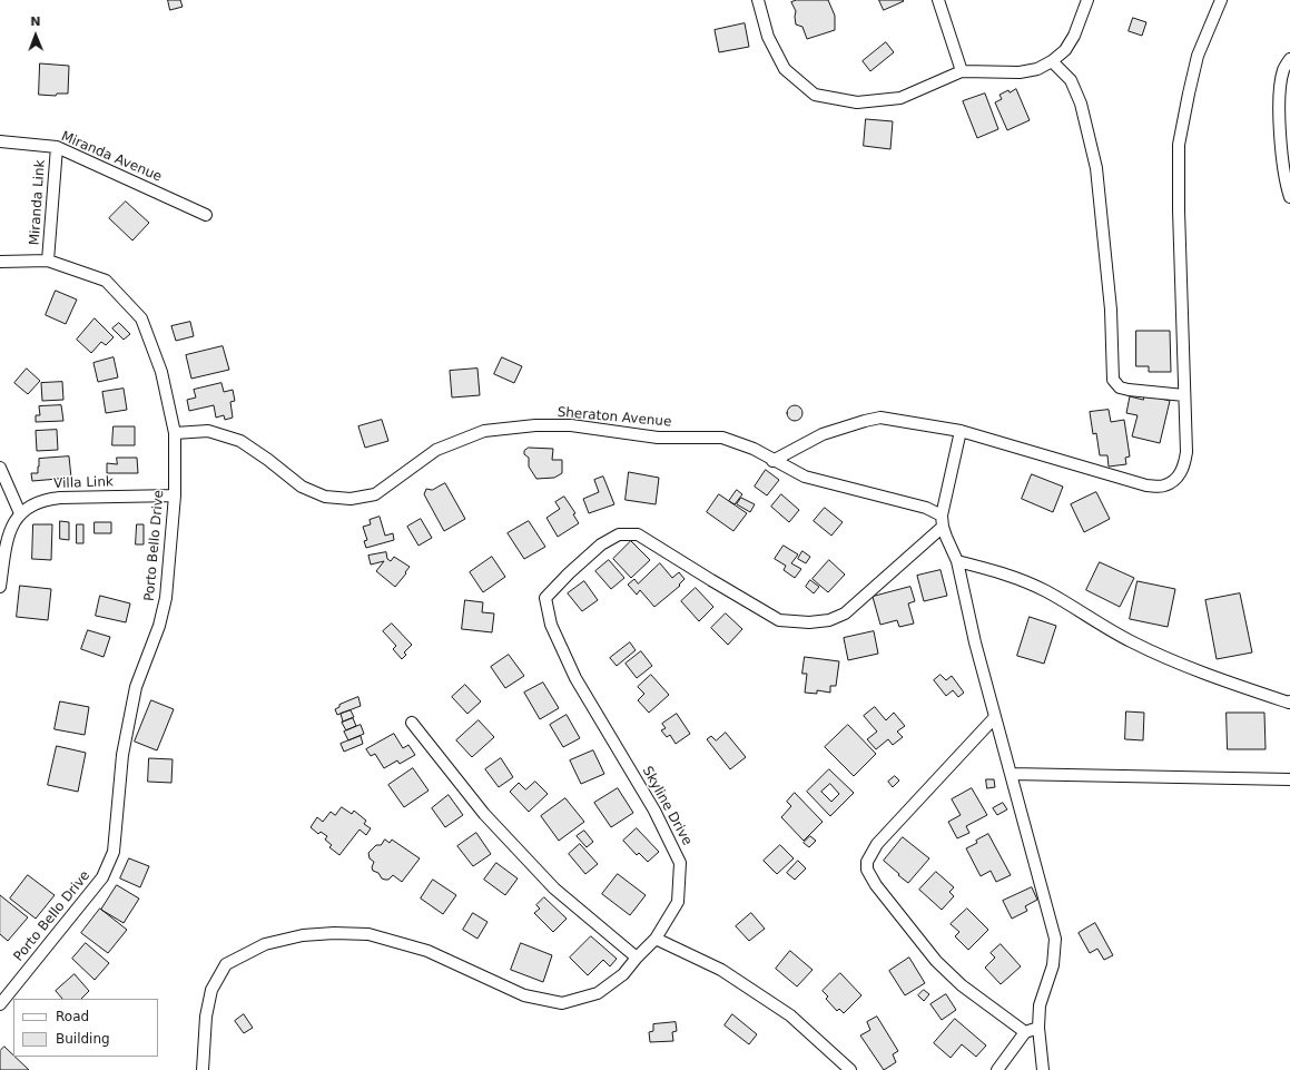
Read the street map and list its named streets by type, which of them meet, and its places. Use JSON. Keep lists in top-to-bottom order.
{
  "streets": {
    "street": [
      "Miranda Avenue",
      "Miranda Link",
      "Sheraton Avenue",
      "Villa Link",
      "Porto Bello Drive",
      "Skyline Drive"
    ]
  },
  "crossings": [
    ["Miranda Avenue", "Miranda Link"],
    ["Miranda Link", "Porto Bello Drive"],
    ["Sheraton Avenue", "Porto Bello Drive"],
    ["Sheraton Avenue", "Skyline Drive"],
    ["Villa Link", "Porto Bello Drive"]
  ],
  "legend": ["Road", "Building"],
  "north": "top"
}
